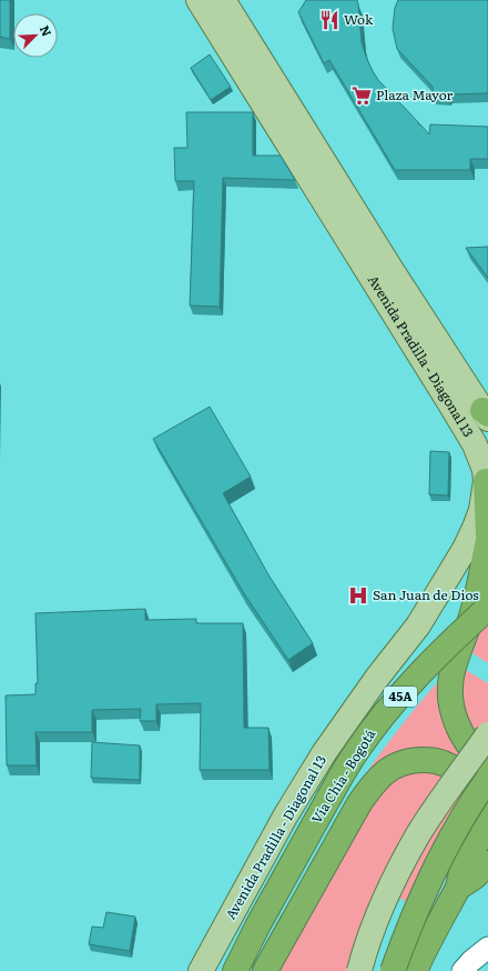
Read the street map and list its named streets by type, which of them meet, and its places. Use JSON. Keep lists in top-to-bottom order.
{
  "streets": {
    "highway": ["45A", "Vía Chía - Bogotá"],
    "main road": ["Avenida Pradilla - Diagonal 13"]
  },
  "places": {
    "restaurant": ["Wok"],
    "supermarket": ["Plaza Mayor"],
    "hospital": ["San Juan de Dios"]
  },
  "north": "top right"
}
